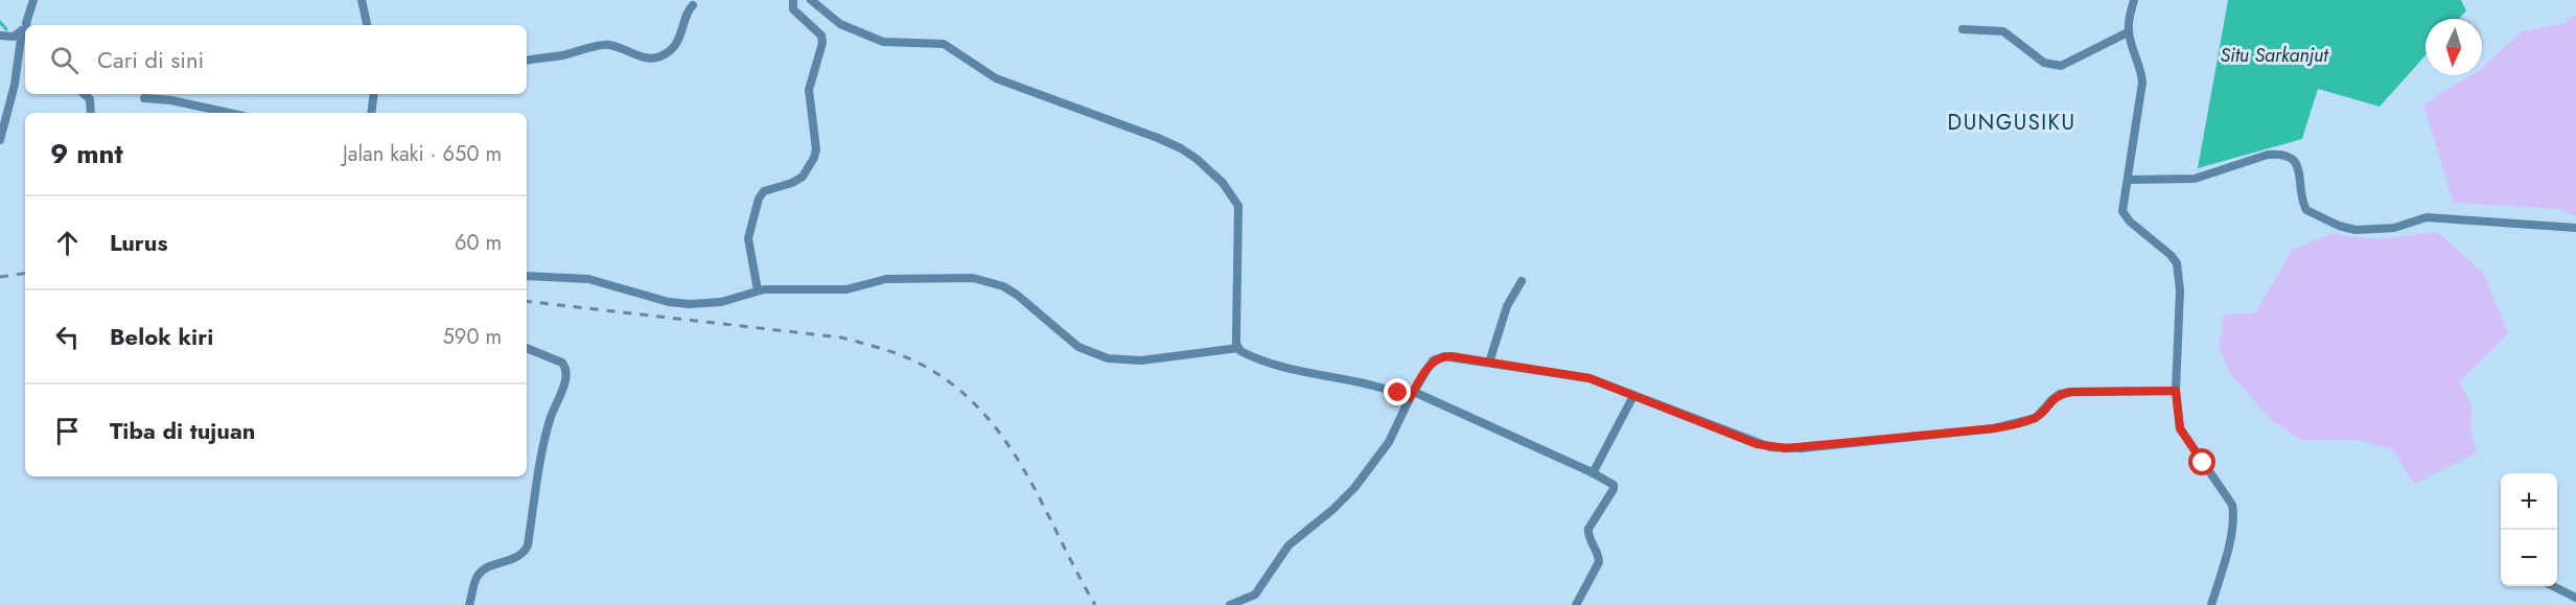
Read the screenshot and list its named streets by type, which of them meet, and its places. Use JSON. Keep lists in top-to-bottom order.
{
  "districts": ["DUNGUSIKU"],
  "water": ["Situ Sarkanjut"],
  "north": "bottom",
  "page": {
    "search": "Cari di sini",
    "heading": ["9 mnt", "Jalan kaki · 650 m"],
    "list": [
      ["Lurus", "60 m"],
      ["Belok kiri", "590 m"],
      "Tiba di tujuan"
    ],
    "map_buttons": ["+", "−"]
  }
}
